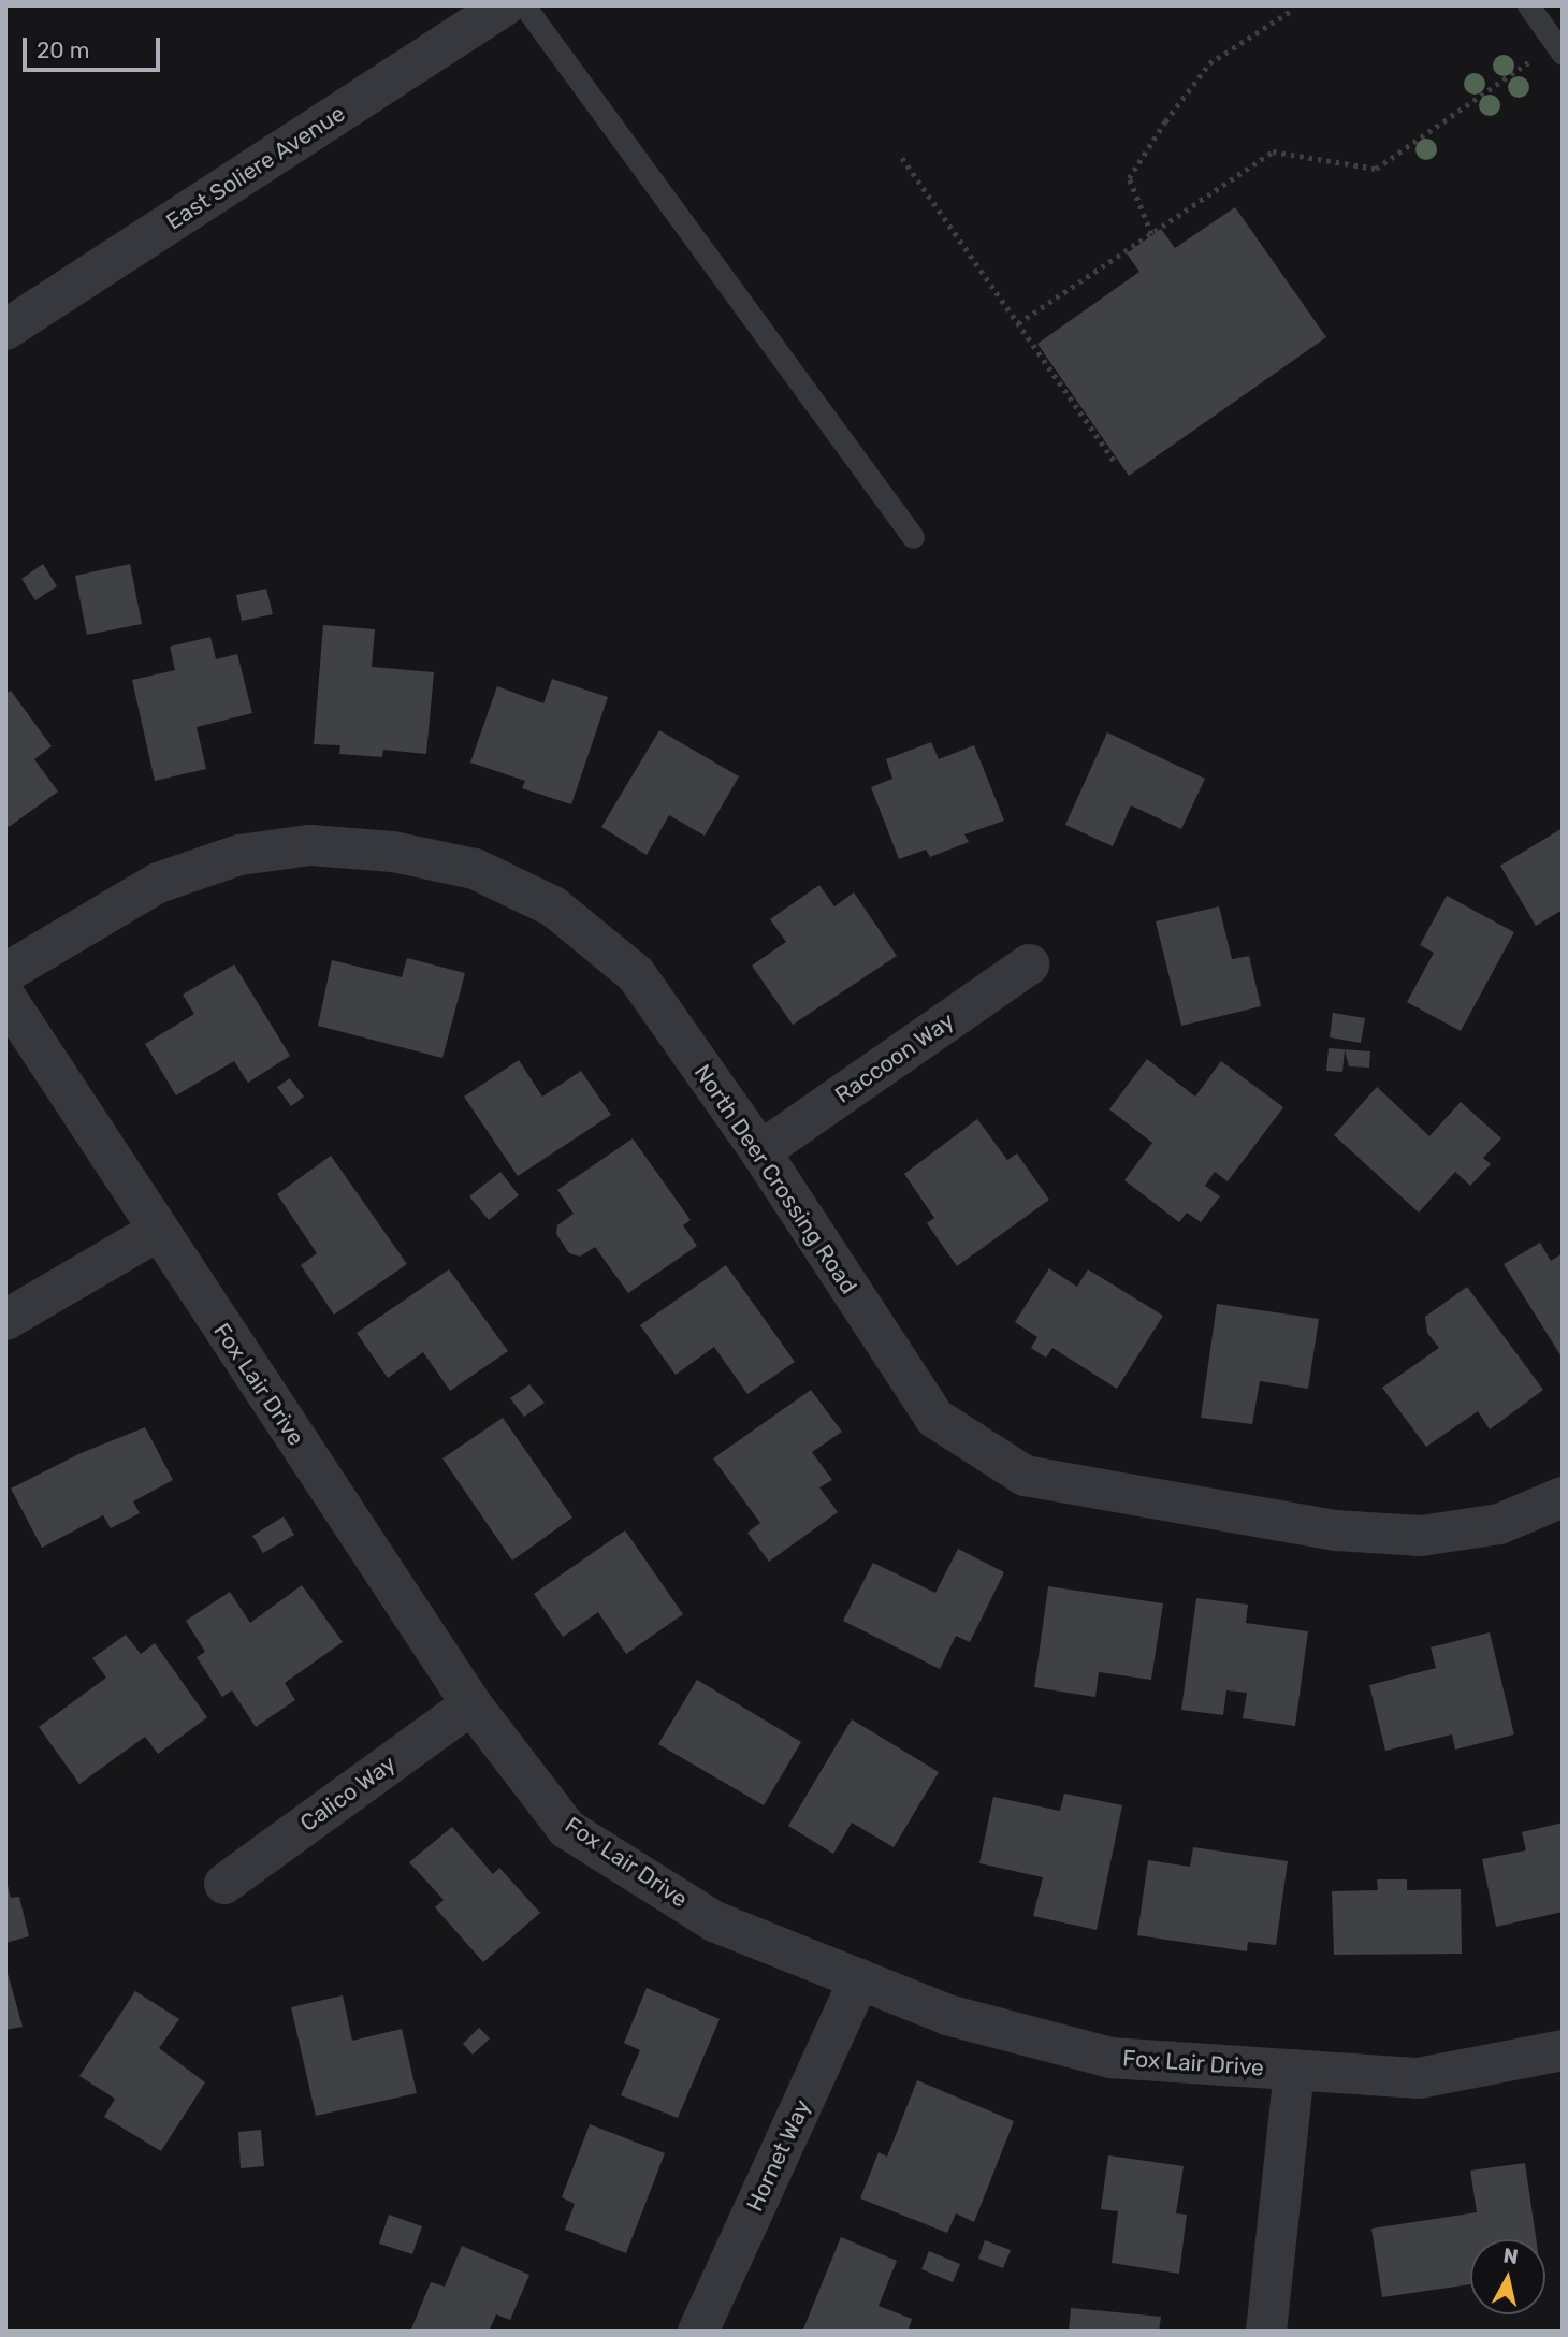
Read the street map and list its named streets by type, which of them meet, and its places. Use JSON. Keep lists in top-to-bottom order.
{
  "streets": {
    "street": [
      "East Soliere Avenue",
      "Raccoon Way",
      "North Deer Crossing Road",
      "Fox Lair Drive",
      "Calico Way",
      "Hornet Way"
    ]
  },
  "crossings": [
    ["Raccoon Way", "North Deer Crossing Road"],
    ["Fox Lair Drive", "Calico Way"],
    ["Fox Lair Drive", "Hornet Way"]
  ],
  "scale_bar": "20 m",
  "north": "top"
}
